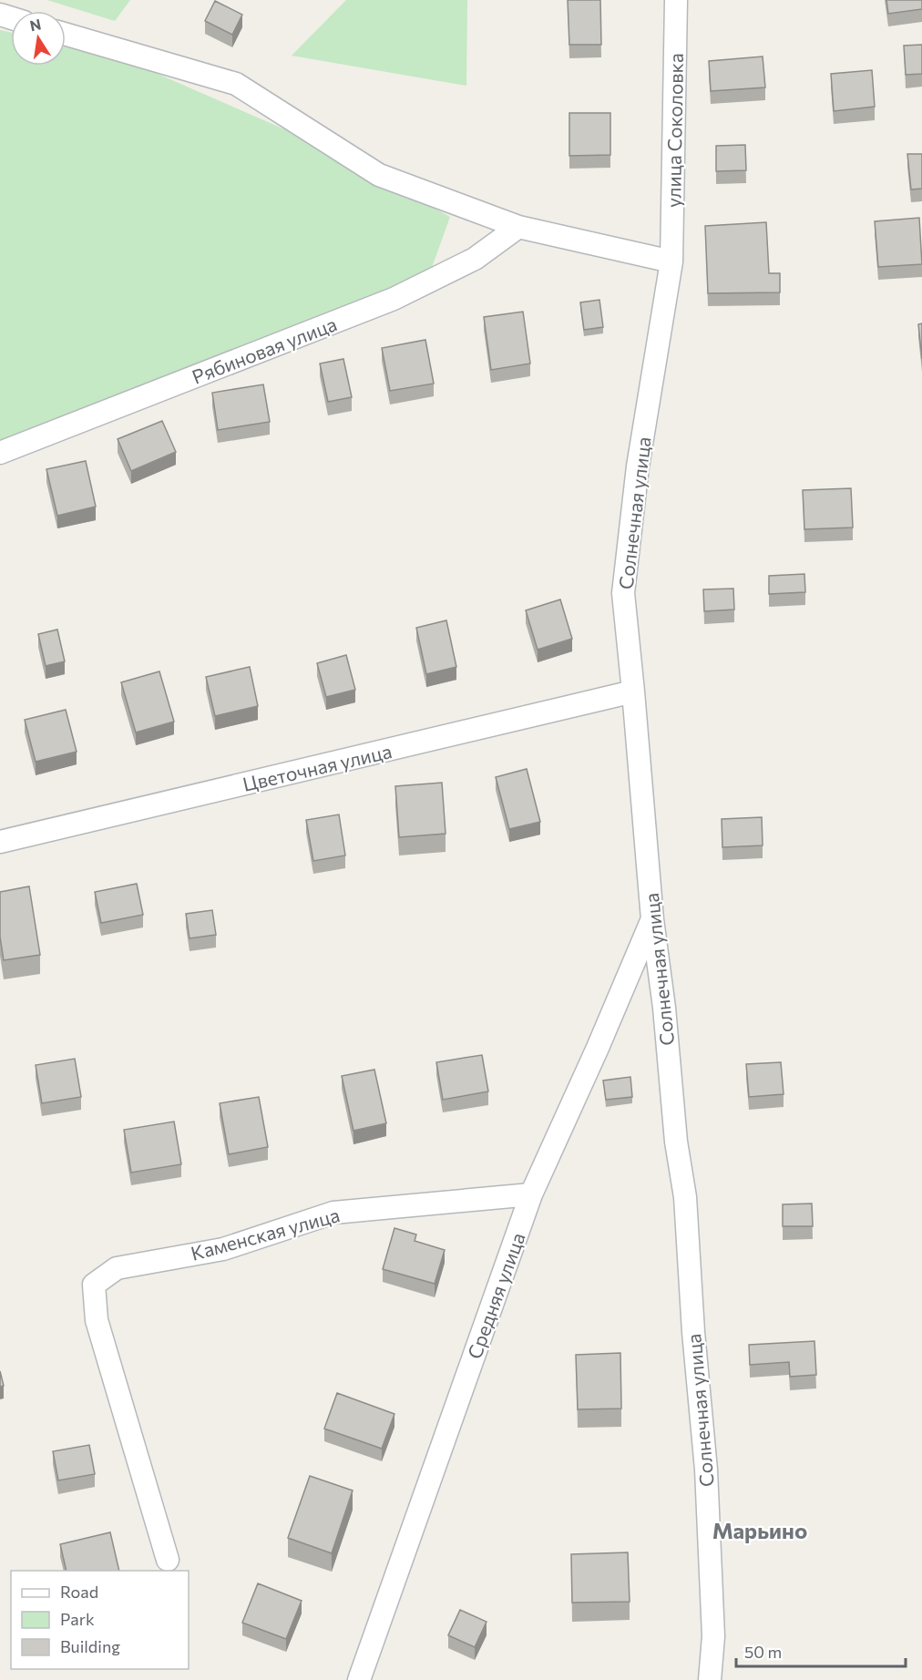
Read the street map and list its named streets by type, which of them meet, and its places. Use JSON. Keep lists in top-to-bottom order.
{
  "streets": {
    "street": [
      "улица Соколовка",
      "Рябиновая улица",
      "Солнечная улица",
      "Цветочная улица",
      "Каменская улица",
      "Средняя улица"
    ]
  },
  "crossings": [
    ["улица Соколовка", "Солнечная улица"],
    ["Солнечная улица", "Цветочная улица"],
    ["Солнечная улица", "Средняя улица"],
    ["Каменская улица", "Средняя улица"]
  ],
  "districts": ["Марьино"],
  "legend": ["Road", "Park", "Building"],
  "scale_bar": "50 m",
  "north": "top"
}
